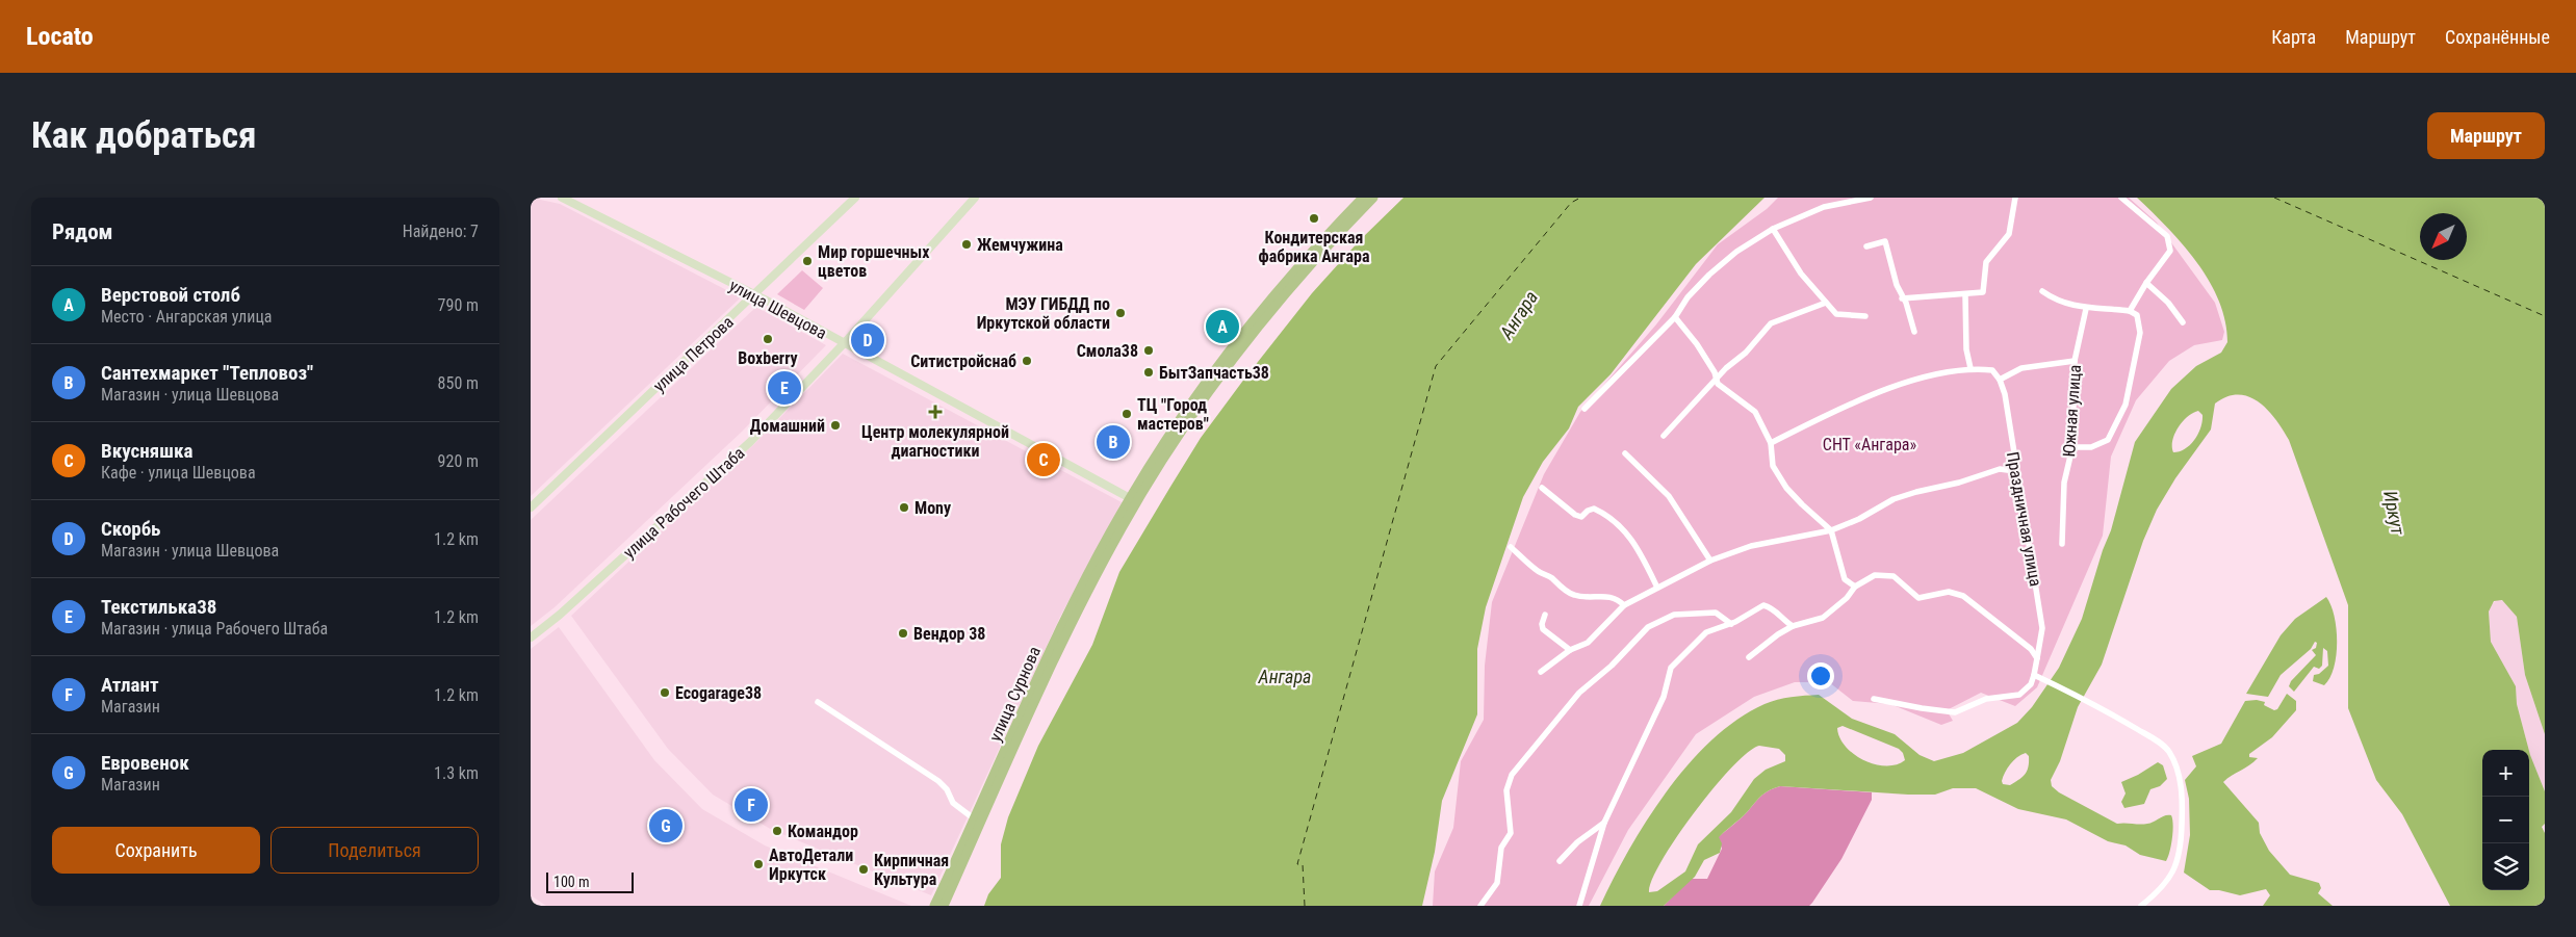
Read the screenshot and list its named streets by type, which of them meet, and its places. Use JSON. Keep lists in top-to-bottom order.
{
  "streets": {
    "main road": [
      "улица Шевцова",
      "улица Петрова",
      "улица Рабочего Штаба",
      "улица Сурнова"
    ],
    "street": ["Южная улица", "Праздничная улица"]
  },
  "crossings": [
    ["улица Шевцова", "улица Петрова"],
    ["улица Шевцова", "улица Рабочего Штаба"],
    ["улица Шевцова", "улица Сурнова"]
  ],
  "water": ["Ангара", "Иркут"],
  "parks": ["СНТ «Ангара»"],
  "places": {
    "other": [
      "Кондитерская фабрика Ангара",
      "Жемчужина",
      "Мир горшечных цветов",
      "МЭУ ГИБДД по Иркутской области",
      "Boxberry",
      "Смола38",
      "Ситистройснаб",
      "БытЗапчасть38",
      "ТЦ \"Город мастеров\"",
      "Домашний",
      "Mony",
      "Вендор 38",
      "Ecogarage38",
      "Командор",
      "АвтоДетали Иркутск",
      "Кирпичная Культура"
    ],
    "health": ["Центр молекулярной диагностики"]
  },
  "scale_bar": "100 m",
  "north": "bottom left",
  "page": {
    "header": "Locato",
    "nav": ["Карта", "Маршрут", "Сохранённые"],
    "buttons": [
      "Маршрут",
      ["Сохранить", "Поделиться"]
    ],
    "title": "Как добраться",
    "heading": ["Рядом", "Найдено: 7"],
    "list": [
      {
        "mark": "A",
        "name": "Верстовой столб",
        "note": "Место · Ангарская улица",
        "value": "790 m"
      },
      {
        "mark": "B",
        "name": "Сантехмаркет \"Тепловоз\"",
        "note": "Магазин · улица Шевцова",
        "value": "850 m"
      },
      {
        "mark": "C",
        "name": "Вкусняшка",
        "note": "Кафе · улица Шевцова",
        "value": "920 m"
      },
      {
        "mark": "D",
        "name": "Скорбь",
        "note": "Магазин · улица Шевцова",
        "value": "1.2 km"
      },
      {
        "mark": "E",
        "name": "Текстилька38",
        "note": "Магазин · улица Рабочего Штаба",
        "value": "1.2 km"
      },
      {
        "mark": "F",
        "name": "Атлант",
        "note": "Магазин",
        "value": "1.2 km"
      },
      {
        "mark": "G",
        "name": "Евровенок",
        "note": "Магазин",
        "value": "1.3 km"
      }
    ],
    "pins": [
      "A",
      "D",
      "E",
      "B",
      "C",
      "F",
      "G"
    ],
    "map_buttons": ["+", "−"],
    "scale": "100 m"
  }
}
